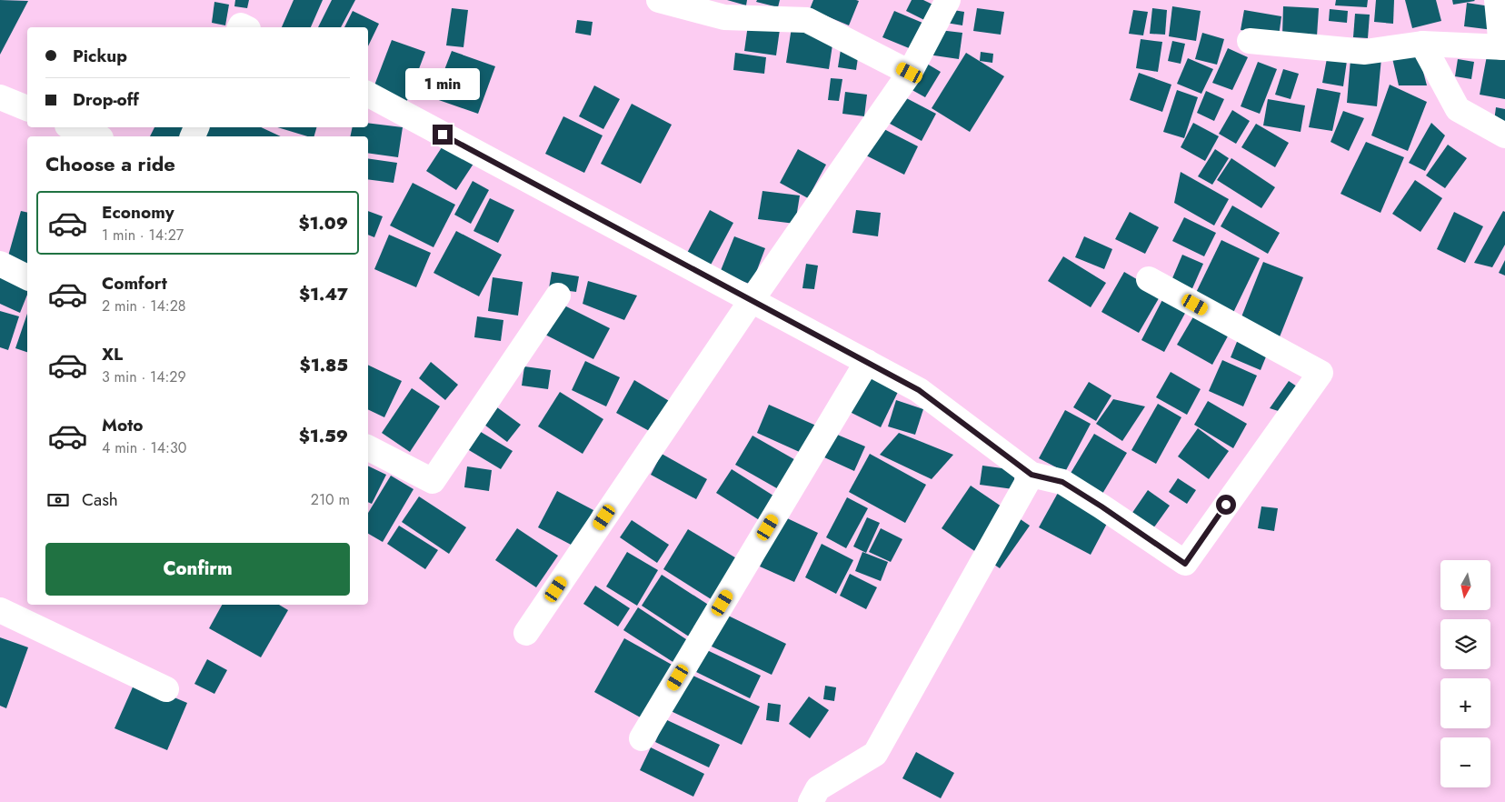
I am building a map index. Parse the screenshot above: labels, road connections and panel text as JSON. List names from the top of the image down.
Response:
{
  "north": "bottom",
  "page": {
    "banner": ["Pickup", "Drop-off"],
    "bubble": "1 min",
    "heading": "Choose a ride",
    "list": [
      {
        "name": "Economy",
        "note": "1 min · 14:27",
        "value": "$1.09"
      },
      {
        "name": "Comfort",
        "note": "2 min · 14:28",
        "value": "$1.47"
      },
      {
        "name": "XL",
        "note": "3 min · 14:29",
        "value": "$1.85"
      },
      {
        "name": "Moto",
        "note": "4 min · 14:30",
        "value": "$1.59"
      }
    ],
    "pay": ["Cash", "210 m"],
    "buttons": "Confirm",
    "map_buttons": ["+", "−"]
  }
}
